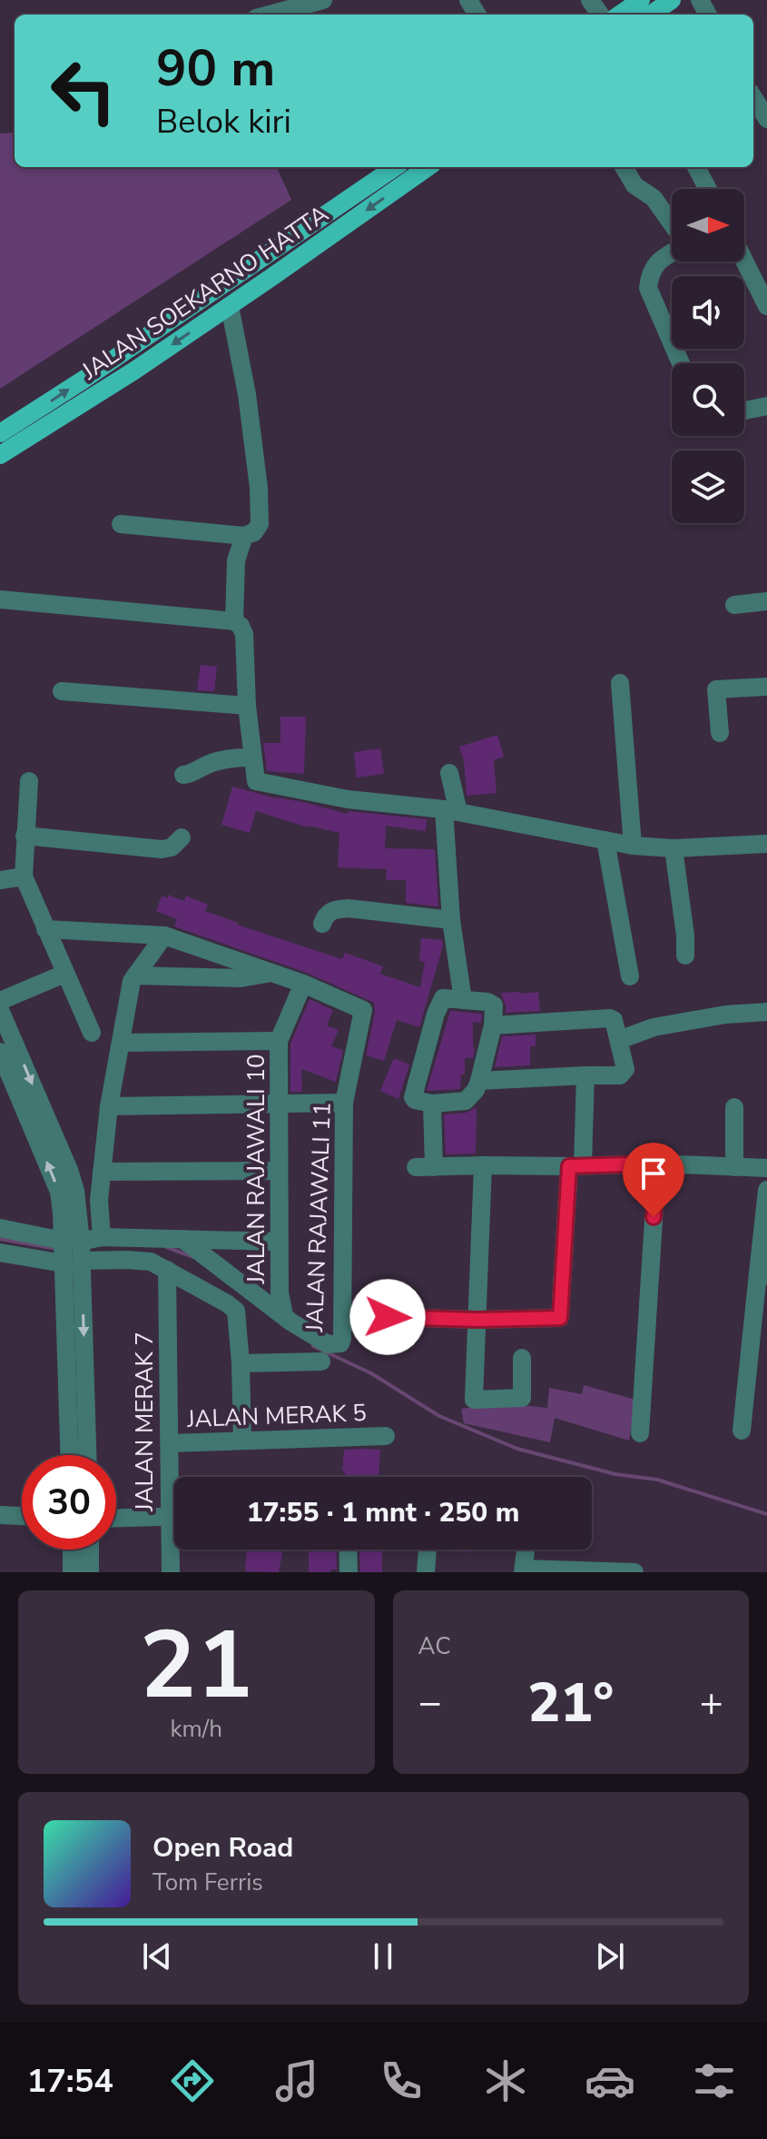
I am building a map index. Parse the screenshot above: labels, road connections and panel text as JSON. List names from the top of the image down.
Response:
{
  "streets": {
    "main road": ["JALAN SOEKARNO HATTA"],
    "street": [
      "JALAN RAJAWALI 10",
      "JALAN RAJAWALI 11",
      "JALAN MERAK 5",
      "JALAN MERAK 7"
    ]
  },
  "crossings": [
    ["JALAN RAJAWALI 10", "JALAN RAJAWALI 11"],
    ["JALAN MERAK 5", "JALAN MERAK 7"]
  ],
  "north": "right",
  "page": {
    "turn": ["90 m", "Belok kiri"],
    "limit": "30",
    "trip": "17:55 · 1 mnt · 250 m",
    "tile": [
      ["21", "km/h"],
      "AC"
    ],
    "heat": ["−", "21°", "+"],
    "song": ["Open Road", "Tom Ferris"],
    "tabs": "17:54"
  }
}
